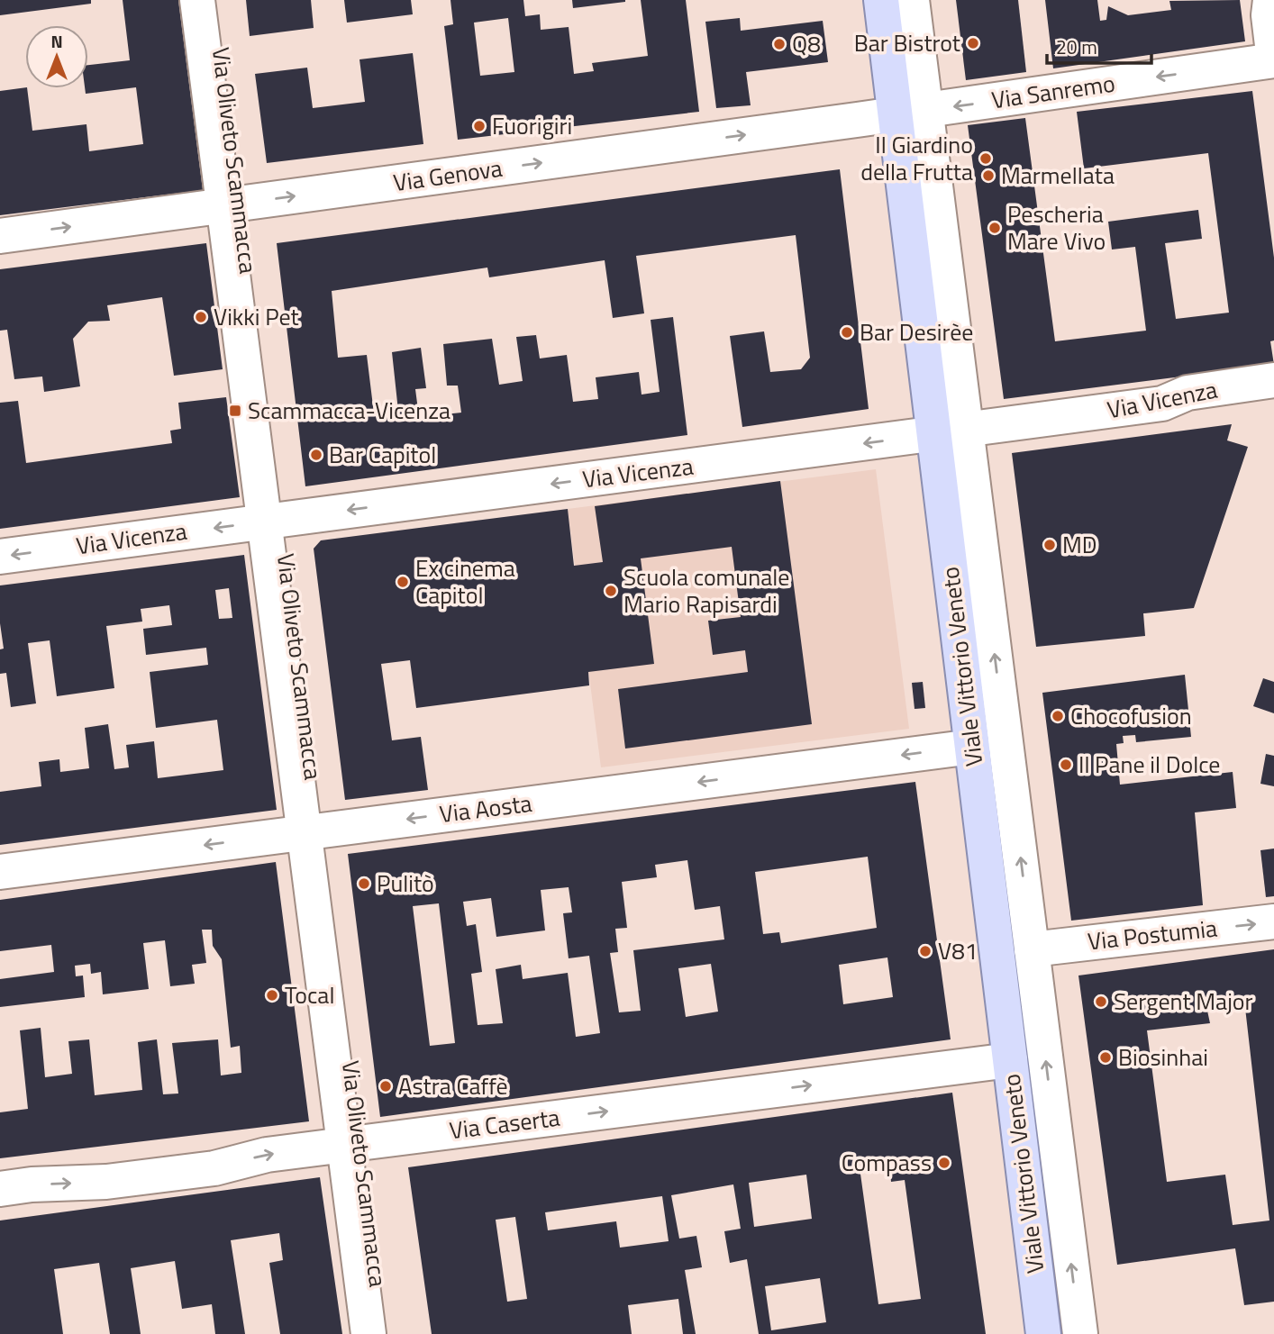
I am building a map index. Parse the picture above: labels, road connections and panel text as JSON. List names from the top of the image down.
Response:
{
  "streets": {
    "main road": ["Viale Vittorio Veneto"],
    "street": [
      "Via Sanremo",
      "Via Oliveto Scammacca",
      "Via Genova",
      "Via Vicenza",
      "Via Aosta",
      "Via Postumia",
      "Via Caserta"
    ]
  },
  "crossings": [
    ["Via Sanremo", "Via Genova"],
    ["Via Sanremo", "Viale Vittorio Veneto"],
    ["Via Oliveto Scammacca", "Via Genova"],
    ["Via Oliveto Scammacca", "Via Vicenza"],
    ["Via Oliveto Scammacca", "Via Aosta"],
    ["Via Oliveto Scammacca", "Via Caserta"],
    ["Via Genova", "Viale Vittorio Veneto"],
    ["Via Vicenza", "Viale Vittorio Veneto"],
    ["Viale Vittorio Veneto", "Via Aosta"],
    ["Viale Vittorio Veneto", "Via Caserta"]
  ],
  "one_way": [
    "Via Sanremo",
    "Via Genova",
    "Via Vicenza",
    "Via Aosta",
    "Via Postumia",
    "Via Caserta"
  ],
  "places": {
    "other": [
      "Bar Bistrot",
      "Q8",
      "Fuorigiri",
      "Il Giardino della Frutta",
      "Marmellata",
      "Pescheria Mare Vivo",
      "Vikki Pet",
      "Bar Desirèe",
      "Bar Capitol",
      "MD",
      "Ex cinema Capitol",
      "Scuola comunale Mario Rapisardi",
      "Chocofusion",
      "Il Pane il Dolce",
      "Pulitò",
      "V81",
      "Tocal",
      "Sergent Major",
      "Biosinhai",
      "Astra Caffè",
      "Compass"
    ],
    "transit": ["Scammacca-Vicenza"]
  },
  "scale_bar": "20 m",
  "north": "top"
}
